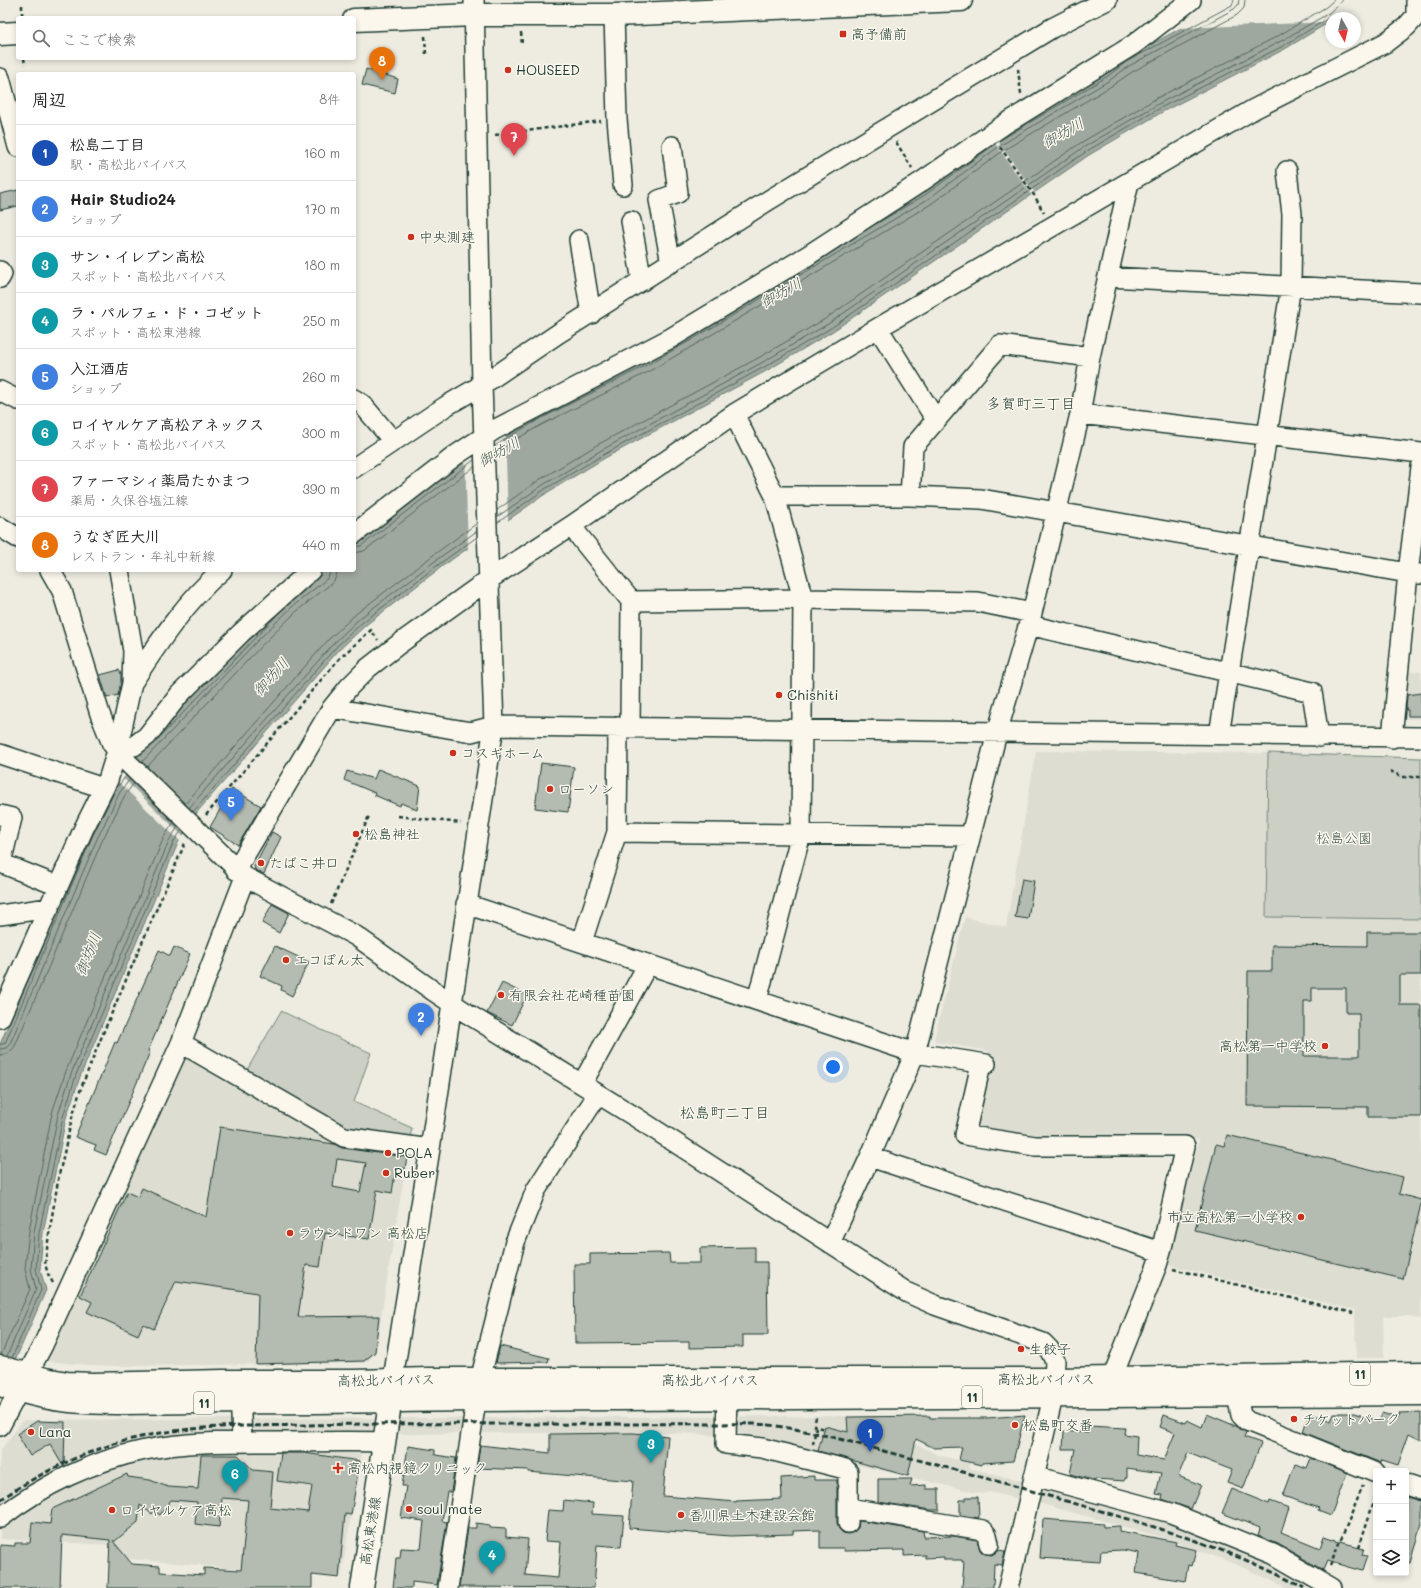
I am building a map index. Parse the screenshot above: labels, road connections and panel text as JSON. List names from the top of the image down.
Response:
{
  "streets": {
    "main road": ["11", "高松北バイパス", "高松東港線"]
  },
  "crossings": [
    ["高松北バイパス", "高松東港線"]
  ],
  "districts": ["多賀町三丁目", "松島町二丁目"],
  "water": ["御坊川"],
  "parks": ["松島公園"],
  "places": {
    "transit": ["高予備前"],
    "other": [
      "HOUSEED",
      "中央測建",
      "Chishiti",
      "コスギホーム",
      "ローソン",
      "松島神社",
      "たばこ井口",
      "エコぽん太",
      "有限会社花崎種苗園",
      "高松第一中学校",
      "POLA",
      "Ruber",
      "市立高松第一小学校",
      "ラウンドワン 高松店",
      "生餃子",
      "チケットパーク",
      "松島町交番",
      "Lana",
      "soul mate",
      "ロイヤルケア高松",
      "香川県土木建設会館"
    ],
    "health": ["高松内視鏡クリニック"]
  },
  "north": "bottom",
  "page": {
    "search": "ここで検索",
    "pins": [
      "8",
      "7",
      "5",
      "2",
      "1",
      "3",
      "6",
      "4"
    ],
    "heading": ["周辺", "8件"],
    "list": [
      {
        "mark": "1",
        "name": "松島二丁目",
        "note": "駅 · 高松北バイパス",
        "value": "160 m"
      },
      {
        "mark": "2",
        "name": "Hair Studio24",
        "note": "ショップ",
        "value": "170 m"
      },
      {
        "mark": "3",
        "name": "サン・イレブン高松",
        "note": "スポット · 高松北バイパス",
        "value": "180 m"
      },
      {
        "mark": "4",
        "name": "ラ・パルフェ・ド・コゼット",
        "note": "スポット · 高松東港線",
        "value": "250 m"
      },
      {
        "mark": "5",
        "name": "入江酒店",
        "note": "ショップ",
        "value": "260 m"
      },
      {
        "mark": "6",
        "name": "ロイヤルケア高松アネックス",
        "note": "スポット · 高松北バイパス",
        "value": "300 m"
      },
      {
        "mark": "7",
        "name": "ファーマシィ薬局たかまつ",
        "note": "薬局 · 久保谷塩江線",
        "value": "390 m"
      },
      {
        "mark": "8",
        "name": "うなぎ匠大川",
        "note": "レストラン · 牟礼中新線",
        "value": "440 m"
      }
    ],
    "map_buttons": ["+", "−"]
  }
}
